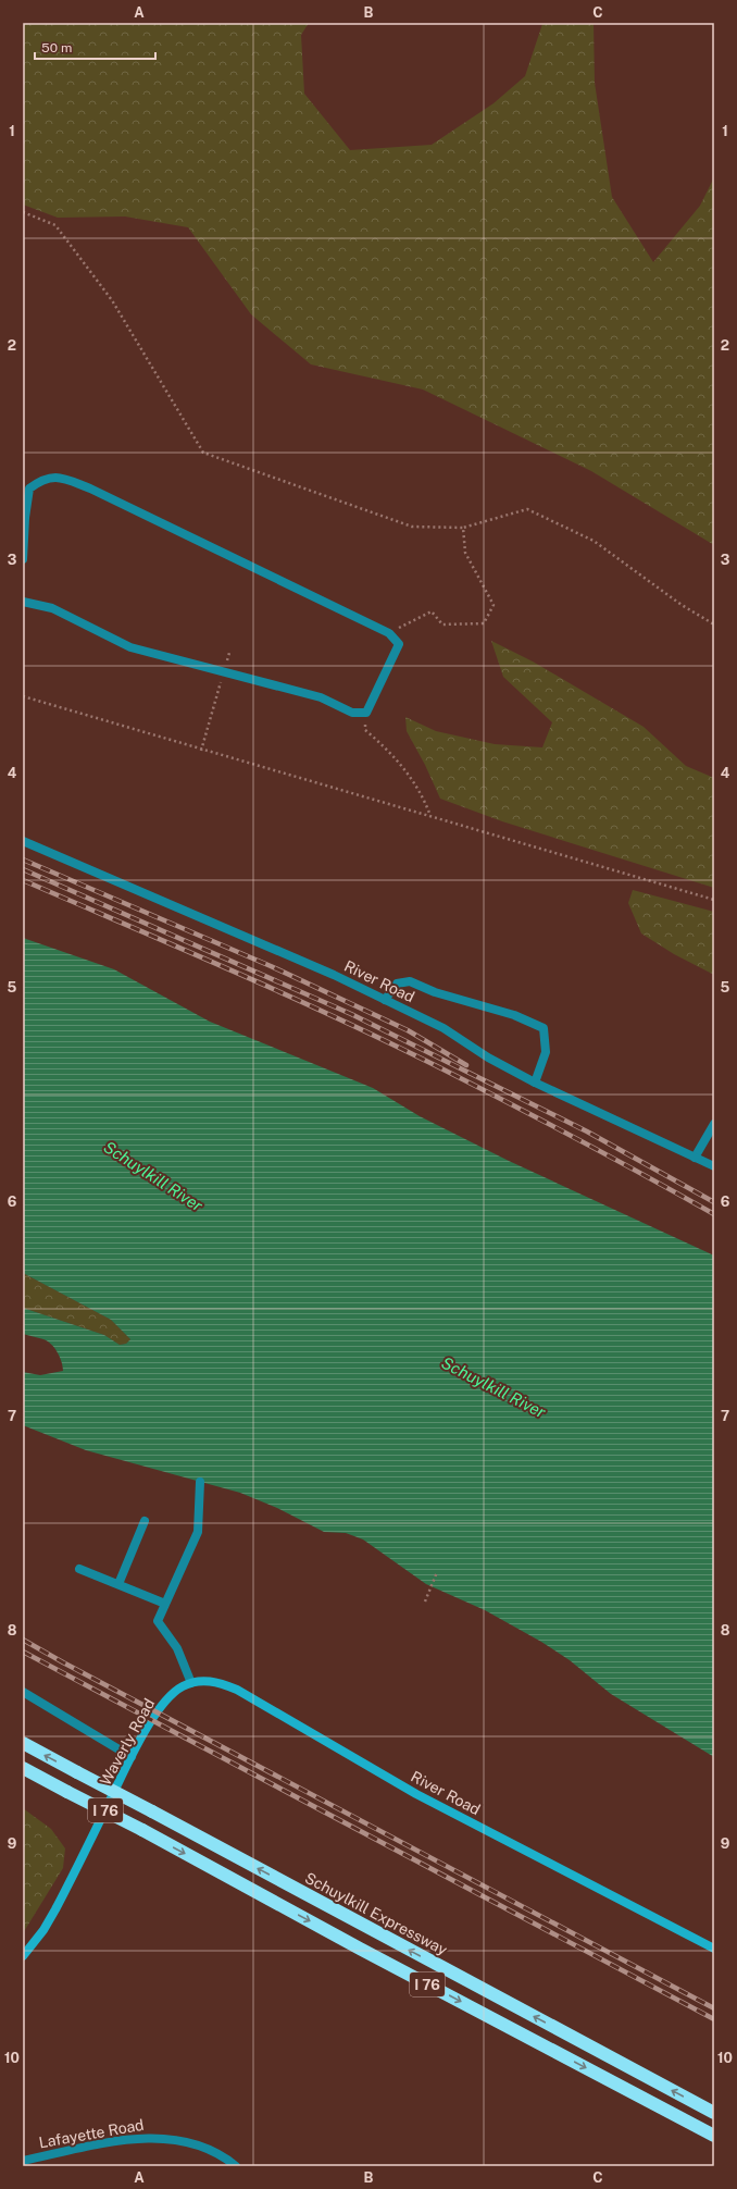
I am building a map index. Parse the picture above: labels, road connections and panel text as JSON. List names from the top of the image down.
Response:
{
  "streets": {
    "highway": ["I 76", "Schuylkill Expressway"],
    "street": ["River Road", "Waverly Road", "Lafayette Road"]
  },
  "crossings": [
    ["River Road", "Waverly Road"]
  ],
  "water": ["Schuylkill River"],
  "scale_bar": "50 m",
  "grid": {
    "columns": ["A", "B", "C"],
    "rows": [
      "1",
      "2",
      "3",
      "4",
      "5",
      "6",
      "7",
      "8",
      "9",
      "10"
    ]
  }
}
